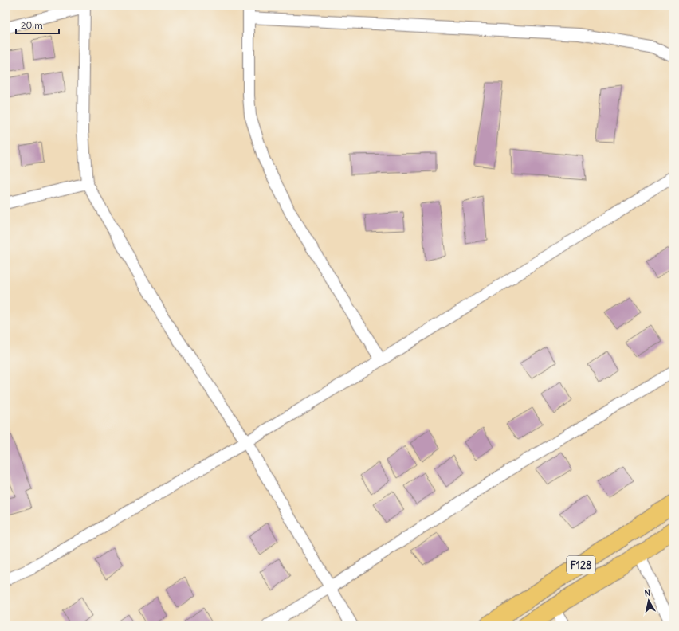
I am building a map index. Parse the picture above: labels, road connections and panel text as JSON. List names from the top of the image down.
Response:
{
  "streets": {
    "main road": ["F128"]
  },
  "scale_bar": "20 m",
  "north": "top"
}
